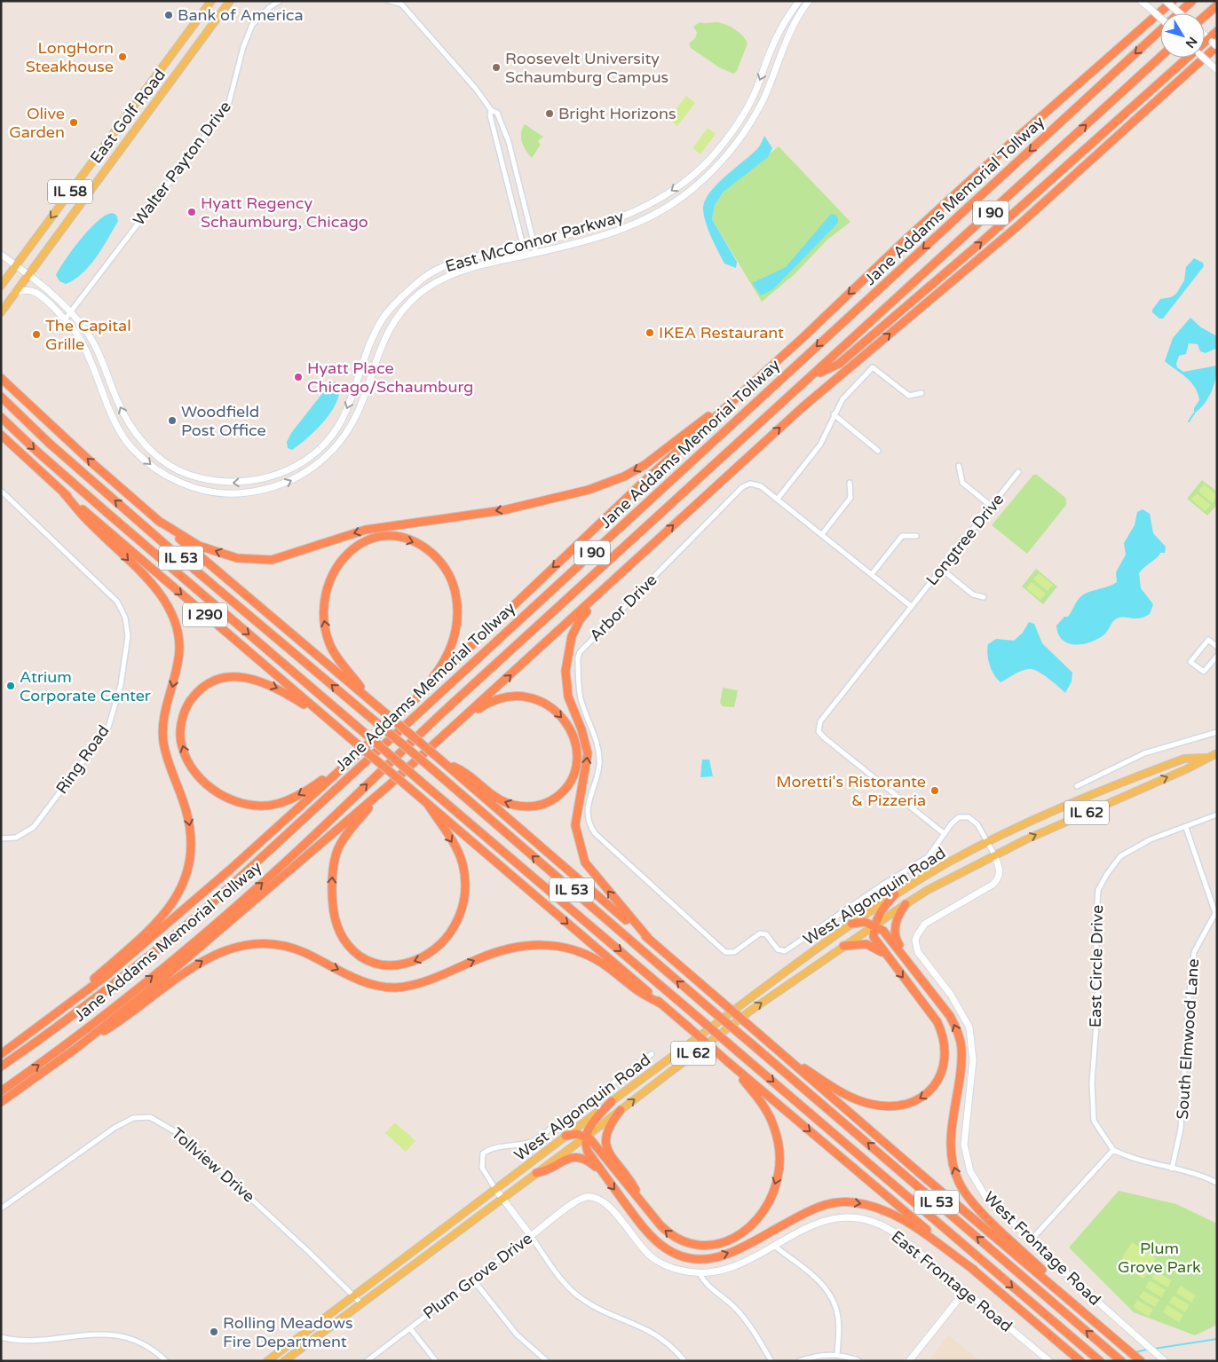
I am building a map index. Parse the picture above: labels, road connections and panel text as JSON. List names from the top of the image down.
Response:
{
  "streets": {
    "highway": [
      "Jane Addams Memorial Tollway",
      "I 90",
      "IL 53",
      "I 290"
    ],
    "main road": [
      "East Golf Road",
      "IL 58",
      "IL 62",
      "West Algonquin Road"
    ],
    "street": [
      "Walter Payton Drive",
      "East McConnor Parkway",
      "Longtree Drive",
      "Arbor Drive",
      "Ring Road",
      "East Circle Drive",
      "South Elmwood Lane",
      "Tollview Drive",
      "West Frontage Road",
      "Plum Grove Drive",
      "East Frontage Road"
    ]
  },
  "crossings": [
    ["East Golf Road", "East McConnor Parkway"],
    ["Walter Payton Drive", "East McConnor Parkway"],
    ["Longtree Drive", "Arbor Drive"],
    ["IL 53", "I 290"],
    ["Arbor Drive", "IL 62"],
    ["Arbor Drive", "West Algonquin Road"],
    ["Arbor Drive", "West Frontage Road"],
    ["IL 62", "West Algonquin Road"],
    ["IL 62", "West Frontage Road"],
    ["West Algonquin Road", "Tollview Drive"],
    ["West Algonquin Road", "West Frontage Road"],
    ["Plum Grove Drive", "East Frontage Road"]
  ],
  "parks": ["Plum Grove Park"],
  "places": [
    "Bank of America",
    "LongHorn Steakhouse",
    "Roosevelt University Schaumburg Campus",
    "Bright Horizons",
    "Olive Garden",
    "Hyatt Regency Schaumburg, Chicago",
    "IKEA Restaurant",
    "The Capital Grille",
    "Hyatt Place Chicago/Schaumburg",
    "Woodfield Post Office",
    "Atrium Corporate Center",
    "Moretti's Ristorante & Pizzeria",
    "Rolling Meadows Fire Department"
  ],
  "north": "bottom right"
}
